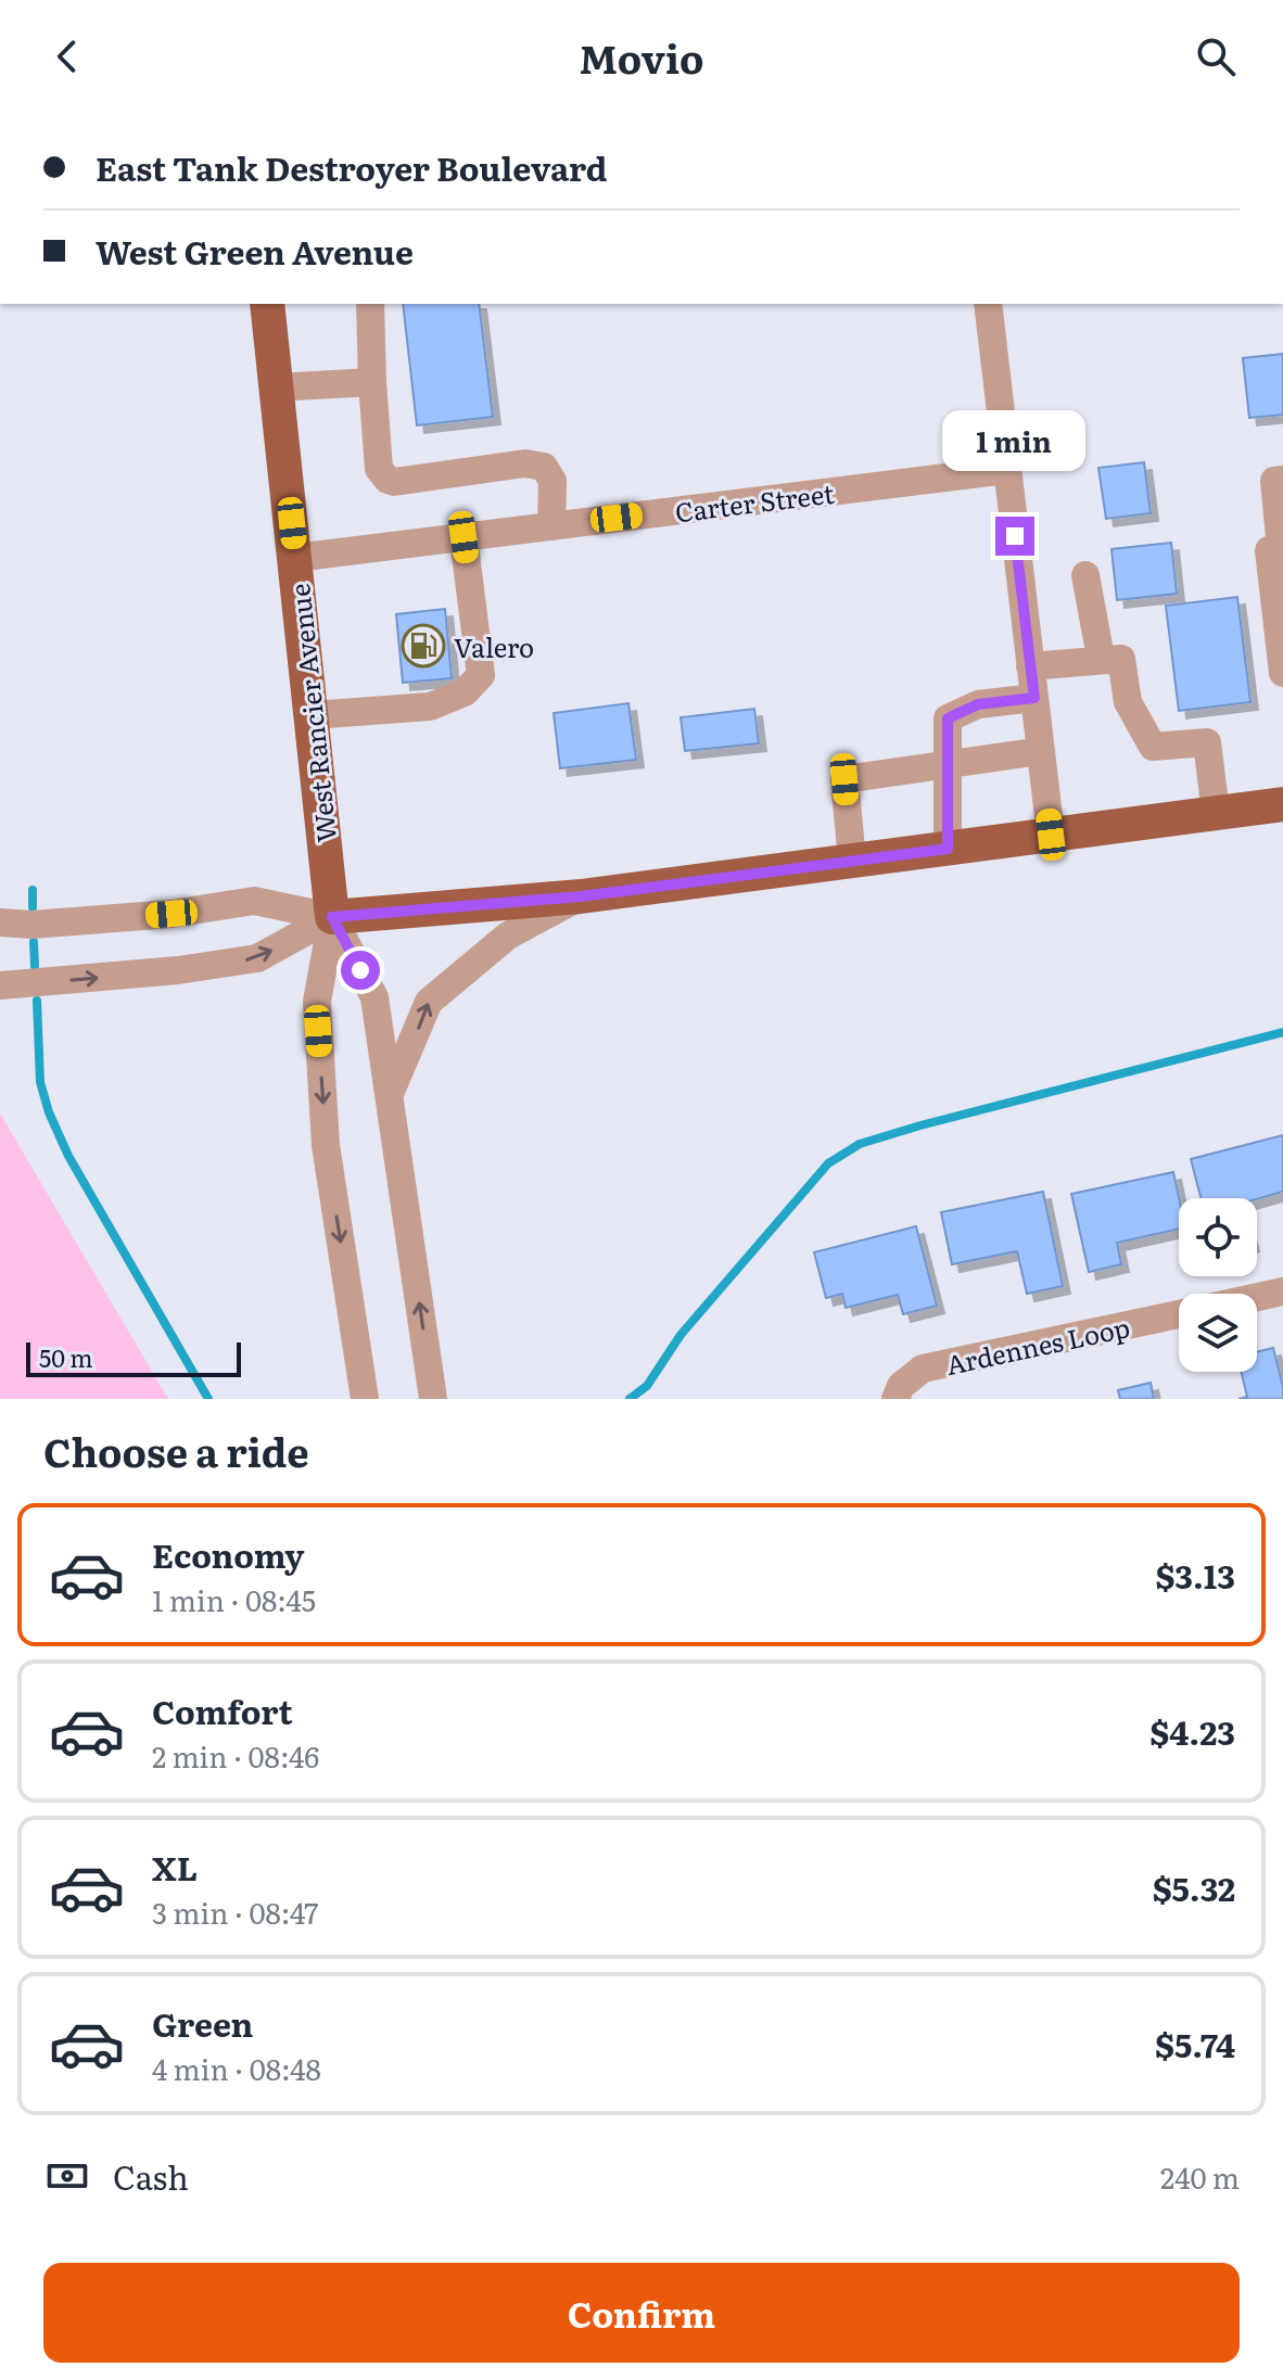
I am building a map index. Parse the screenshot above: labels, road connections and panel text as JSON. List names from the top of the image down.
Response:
{
  "streets": {
    "main road": ["West Rancier Avenue"],
    "street": ["Carter Street", "Ardennes Loop"]
  },
  "crossings": [
    ["Carter Street", "West Rancier Avenue"]
  ],
  "places": {
    "fuel station": ["Valero"]
  },
  "scale_bar": "50 m",
  "page": {
    "header": "Movio",
    "banner": ["East Tank Destroyer Boulevard", "West Green Avenue"],
    "bubble": "1 min",
    "scale": "50 m",
    "heading": "Choose a ride",
    "list": [
      {
        "name": "Economy",
        "note": "1 min · 08:45",
        "value": "$3.13"
      },
      {
        "name": "Comfort",
        "note": "2 min · 08:46",
        "value": "$4.23"
      },
      {
        "name": "XL",
        "note": "3 min · 08:47",
        "value": "$5.32"
      },
      {
        "name": "Green",
        "note": "4 min · 08:48",
        "value": "$5.74"
      }
    ],
    "pay": ["Cash", "240 m"],
    "buttons": "Confirm"
  }
}
